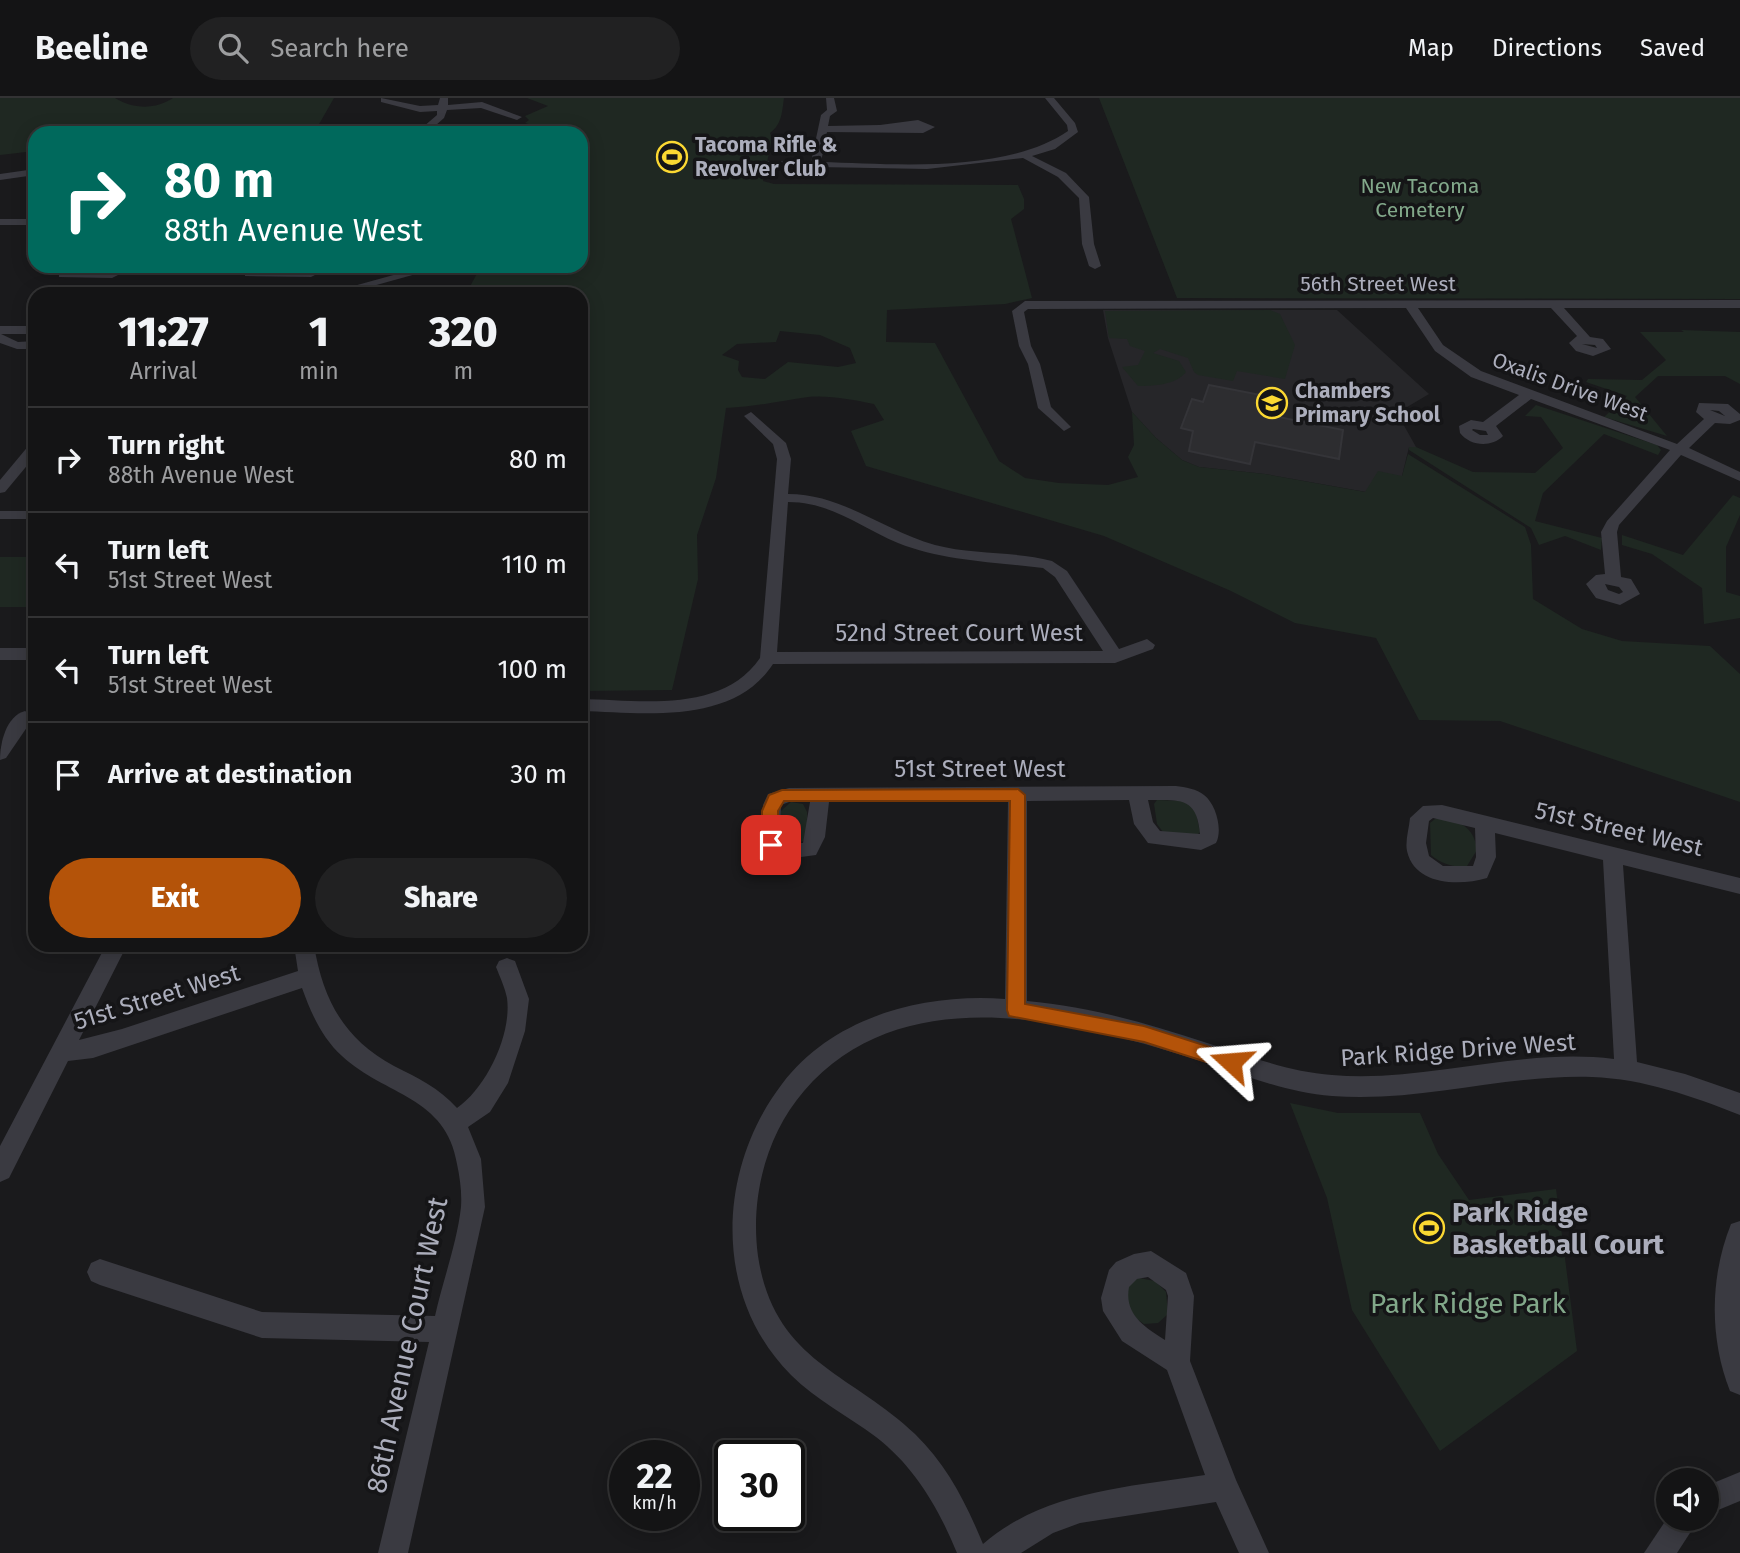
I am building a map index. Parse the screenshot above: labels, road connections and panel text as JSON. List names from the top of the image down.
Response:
{
  "streets": {
    "street": [
      "56th Street West",
      "Oxalis Drive West",
      "52nd Street Court West",
      "51st Street West",
      "Park Ridge Drive West",
      "86th Avenue Court West"
    ]
  },
  "crossings": [
    ["56th Street West", "Oxalis Drive West"]
  ],
  "parks": ["New Tacoma Cemetery", "Park Ridge Park"],
  "places": {
    "sports": ["Tacoma Rifle & Revolver Club", "Park Ridge Basketball Court"],
    "school or university": ["Chambers Primary School"]
  },
  "page": {
    "header": "Beeline",
    "search": "Search here",
    "nav": ["Map", "Directions", "Saved"],
    "turn": ["80 m", "88th Avenue West"],
    "eta": [
      "11:27",
      "Arrival",
      "1",
      "min",
      "320",
      "m"
    ],
    "list": [
      {
        "name": "Turn right",
        "note": "88th Avenue West",
        "value": "80 m"
      },
      {
        "name": "Turn left",
        "note": "51st Street West",
        "value": "110 m"
      },
      {
        "name": "Turn left",
        "note": "51st Street West",
        "value": "100 m"
      },
      {
        "name": "Arrive at destination",
        "value": "30 m"
      }
    ],
    "buttons": ["Exit", "Share"],
    "speed": "22 km/h",
    "limit": "30"
  }
}
